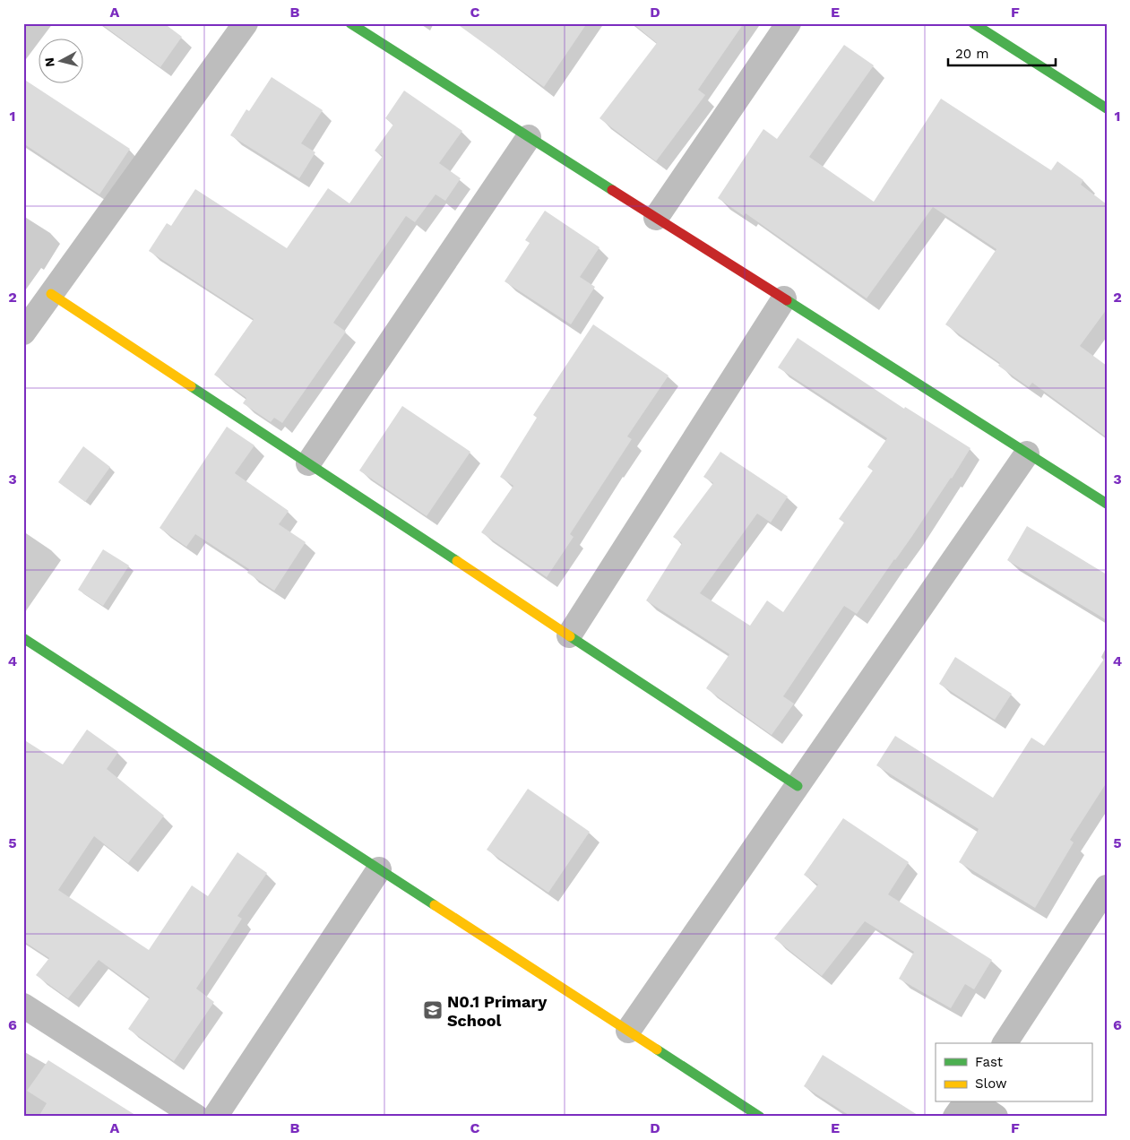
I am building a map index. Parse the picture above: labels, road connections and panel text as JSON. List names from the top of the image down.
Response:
{
  "places": {
    "school or university": ["N0.1 Primary School"]
  },
  "legend": ["Fast", "Slow"],
  "scale_bar": "20 m",
  "north": "left",
  "grid": {
    "columns": [
      "A",
      "B",
      "C",
      "D",
      "E",
      "F"
    ],
    "rows": [
      "1",
      "2",
      "3",
      "4",
      "5",
      "6"
    ]
  }
}
